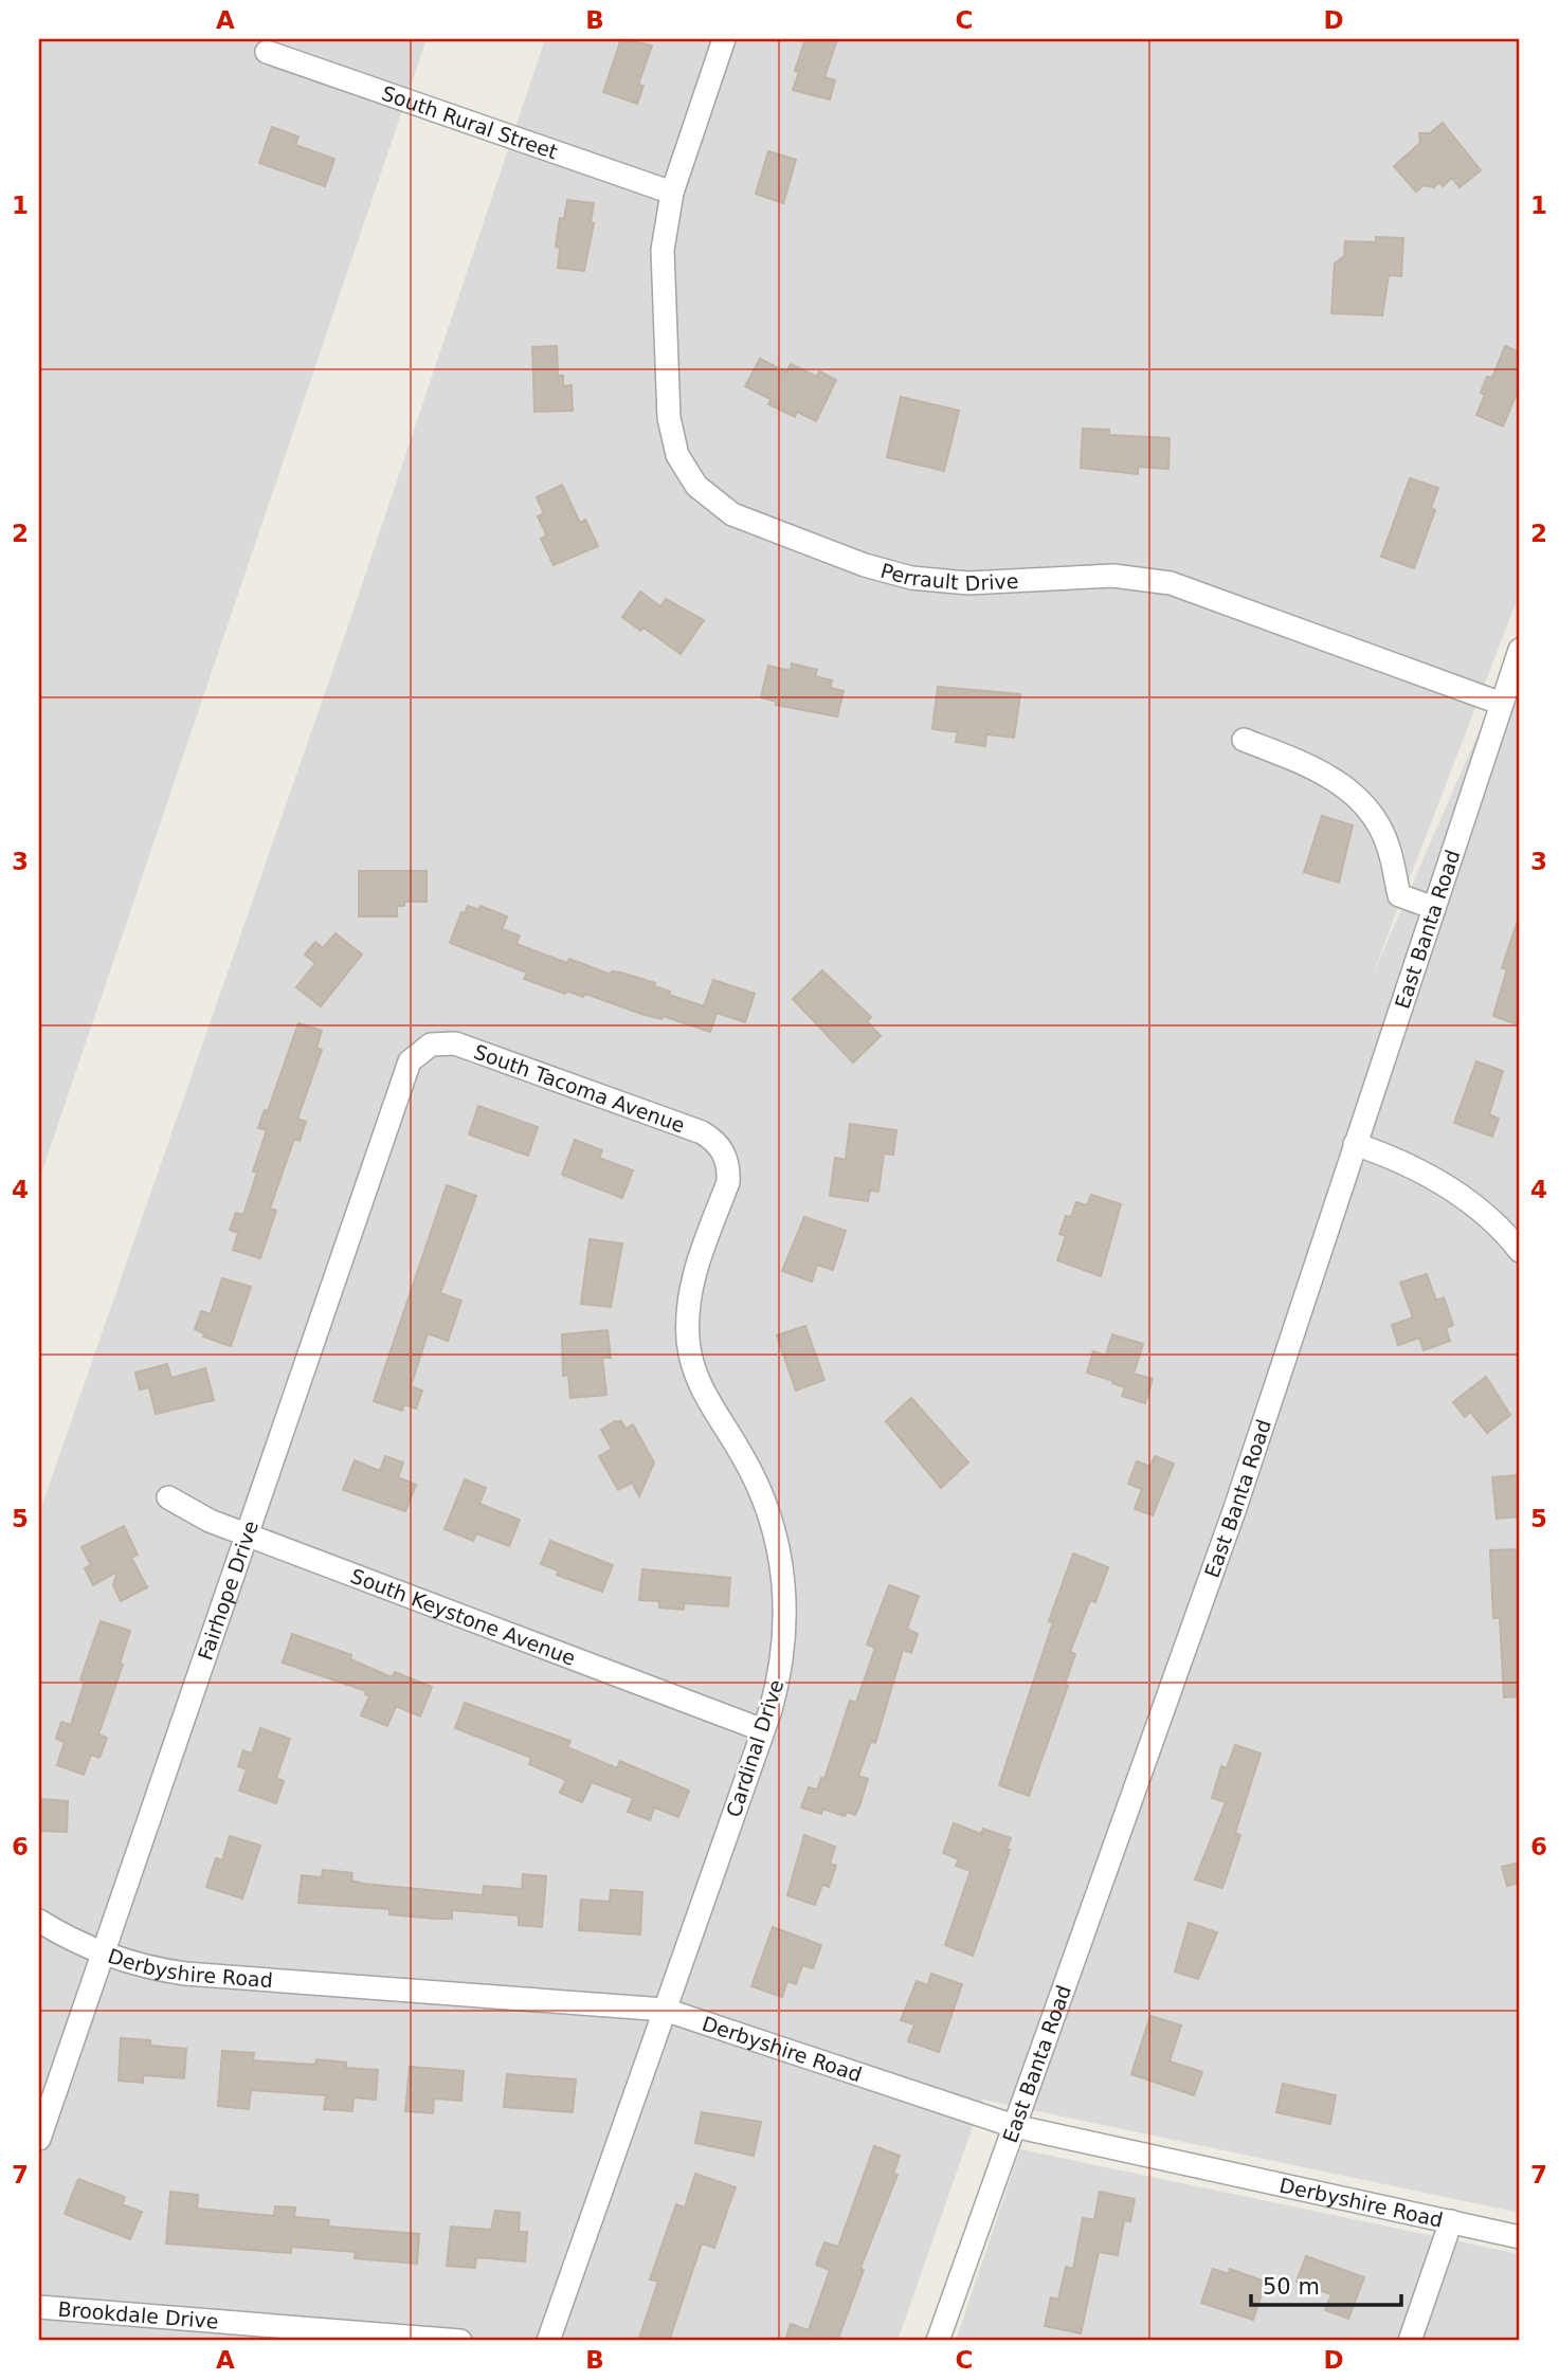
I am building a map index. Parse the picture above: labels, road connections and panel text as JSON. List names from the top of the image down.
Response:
{
  "streets": {
    "street": [
      "South Rural Street",
      "Perrault Drive",
      "East Banta Road",
      "South Tacoma Avenue",
      "Fairhope Drive",
      "South Keystone Avenue",
      "Cardinal Drive",
      "Derbyshire Road",
      "Brookdale Drive"
    ]
  },
  "crossings": [
    ["South Rural Street", "Perrault Drive"],
    ["Perrault Drive", "East Banta Road"],
    ["East Banta Road", "Derbyshire Road"],
    ["South Tacoma Avenue", "Fairhope Drive"],
    ["South Tacoma Avenue", "Cardinal Drive"],
    ["Fairhope Drive", "South Keystone Avenue"],
    ["Fairhope Drive", "Derbyshire Road"],
    ["South Keystone Avenue", "Cardinal Drive"],
    ["Cardinal Drive", "Derbyshire Road"]
  ],
  "scale_bar": "50 m",
  "grid": {
    "columns": [
      "A",
      "B",
      "C",
      "D"
    ],
    "rows": [
      "1",
      "2",
      "3",
      "4",
      "5",
      "6",
      "7"
    ]
  }
}
